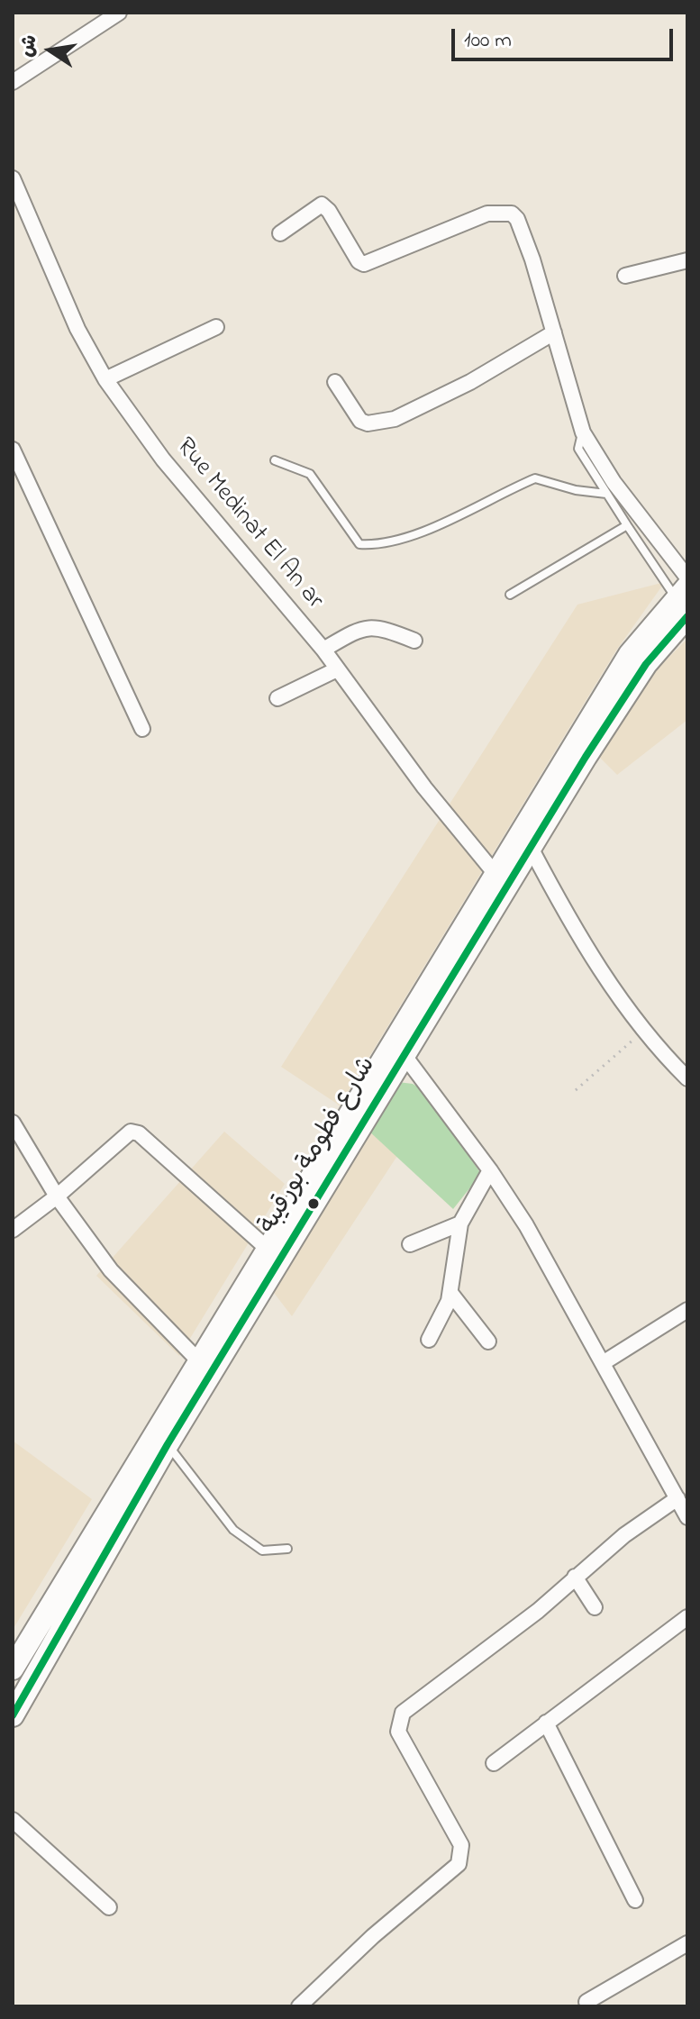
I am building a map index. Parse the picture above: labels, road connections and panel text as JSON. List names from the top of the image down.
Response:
{
  "streets": {
    "main road": ["شارع فطومة بورقيبة"],
    "street": ["Rue Medinat El An ar"]
  },
  "crossings": [
    ["Rue Medinat El An ar", "شارع فطومة بورقيبة"]
  ],
  "scale_bar": "100 m",
  "north": "left"
}
